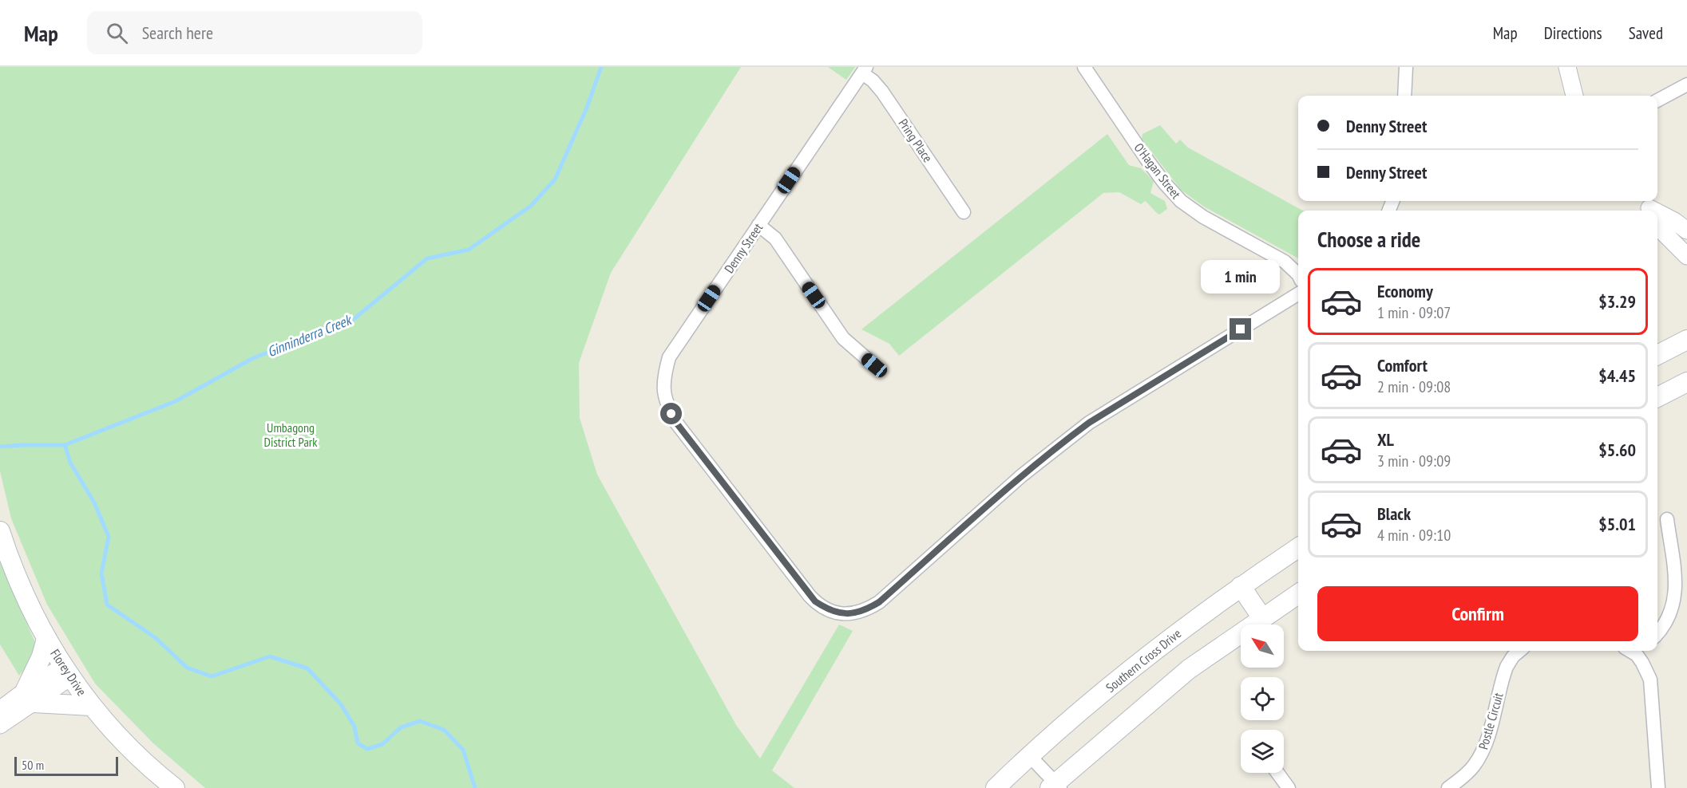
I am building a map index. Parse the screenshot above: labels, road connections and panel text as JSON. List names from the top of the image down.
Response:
{
  "streets": {
    "main road": ["Southern Cross Drive", "Florey Drive"],
    "street": [
      "Pring Place",
      "O'Hagan Street",
      "Denny Street",
      "Postle Circuit"
    ]
  },
  "crossings": [
    ["Pring Place", "Denny Street"]
  ],
  "water": ["Ginninderra Creek"],
  "parks": ["Umbagong District Park"],
  "scale_bar": "50 m",
  "north": "top left",
  "page": {
    "header": "Map",
    "search": "Search here",
    "nav": ["Map", "Directions", "Saved"],
    "banner": ["Denny Street", "Denny Street"],
    "heading": "Choose a ride",
    "bubble": "1 min",
    "list": [
      {
        "name": "Economy",
        "note": "1 min · 09:07",
        "value": "$3.29"
      },
      {
        "name": "Comfort",
        "note": "2 min · 09:08",
        "value": "$4.45"
      },
      {
        "name": "XL",
        "note": "3 min · 09:09",
        "value": "$5.60"
      },
      {
        "name": "Black",
        "note": "4 min · 09:10",
        "value": "$5.01"
      }
    ],
    "buttons": "Confirm",
    "scale": "50 m"
  }
}
